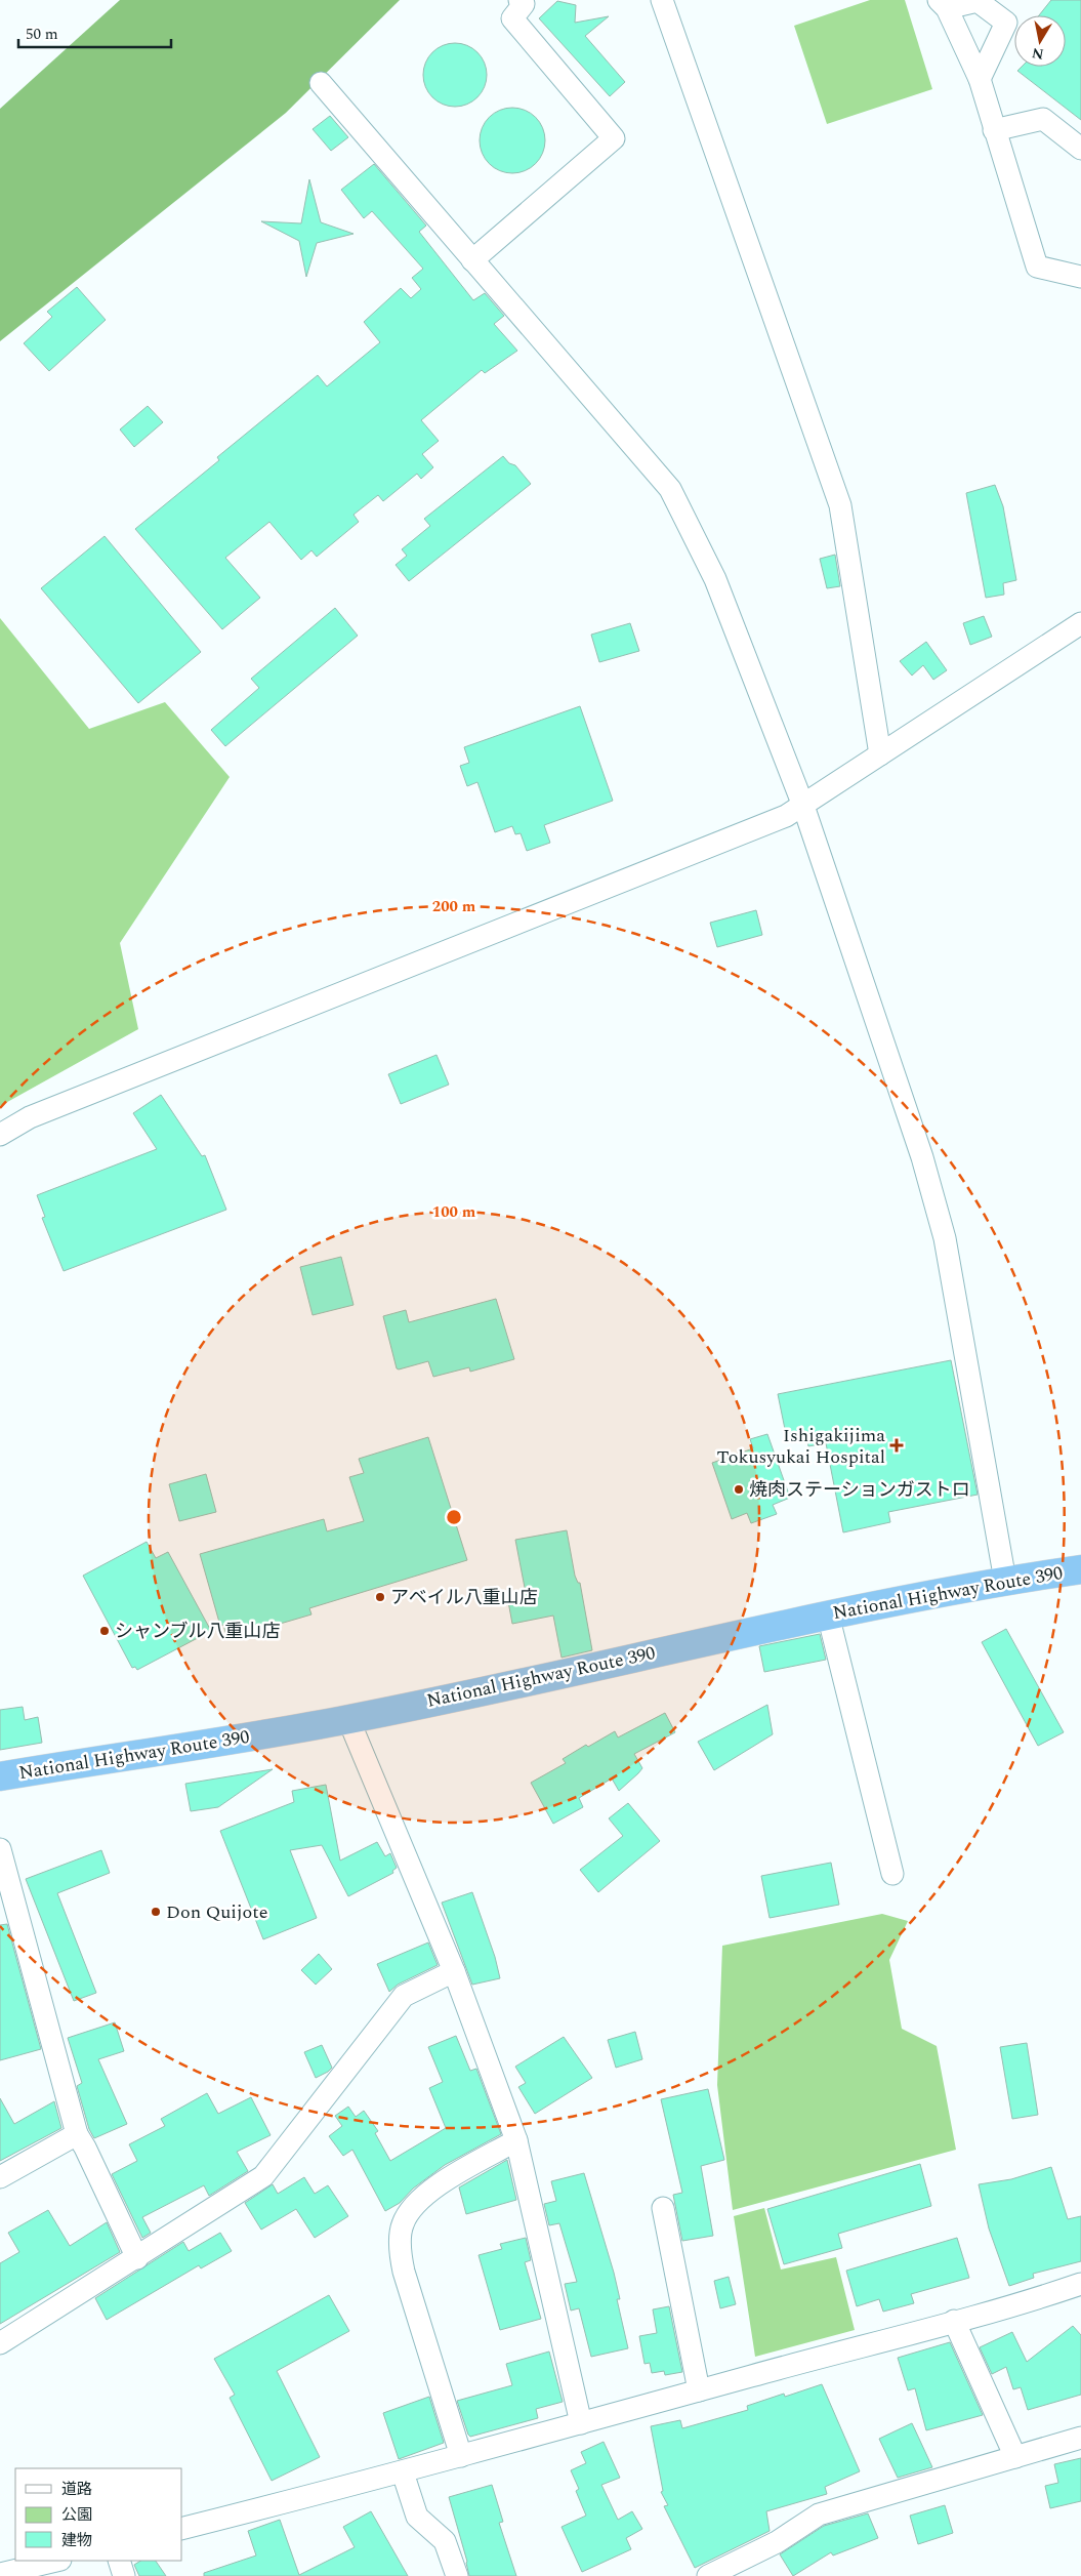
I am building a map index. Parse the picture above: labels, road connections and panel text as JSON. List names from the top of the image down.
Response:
{
  "streets": {
    "highway": ["National Highway Route 390"]
  },
  "places": {
    "health": ["Ishigakijima Tokusyukai Hospital"],
    "other": [
      "焼肉ステーションガストロ",
      "アベイル八重山店",
      "シャンブル八重山店",
      "Don Quijote"
    ]
  },
  "legend": ["道路", "公園", "建物"],
  "scale_bar": "50 m",
  "north": "bottom",
  "rings": ["200 m", "100 m"]
}
